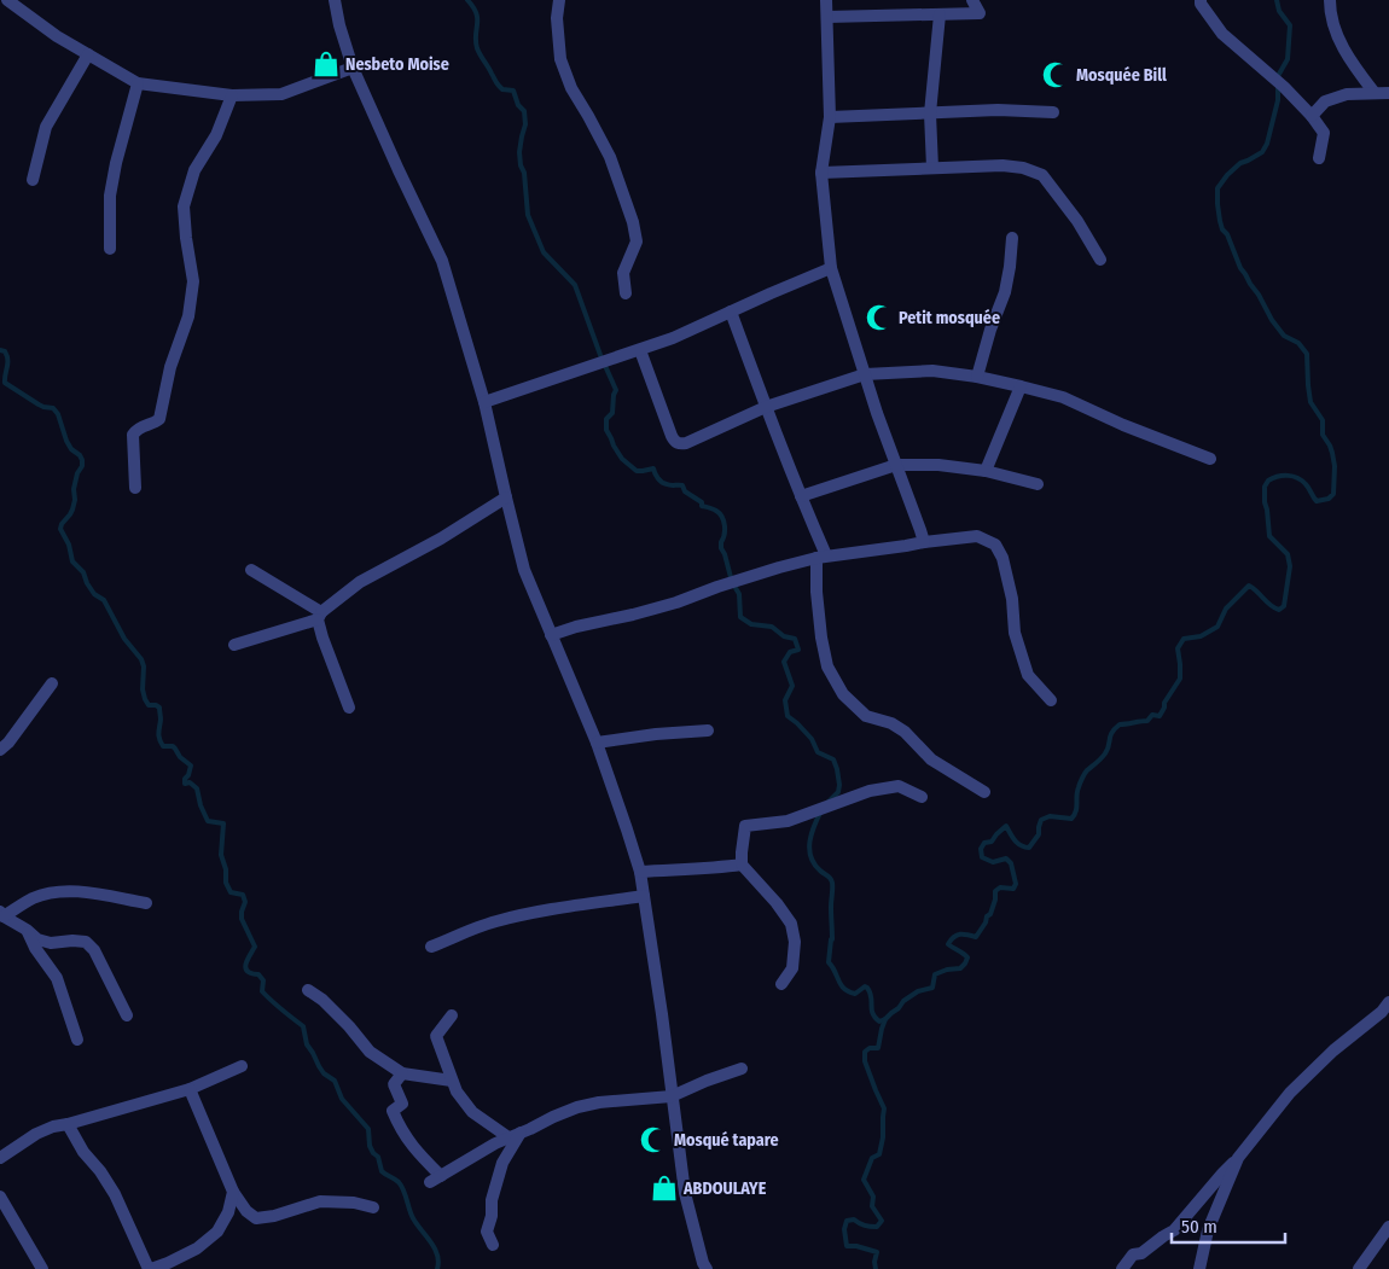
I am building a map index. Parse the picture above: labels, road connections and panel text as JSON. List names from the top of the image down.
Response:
{
  "places": {
    "shop": ["Nesbeto Moise", "ABDOULAYE"],
    "mosque": ["Mosquée Bill", "Petit mosquée", "Mosqué tapare"]
  },
  "scale_bar": "50 m"
}
